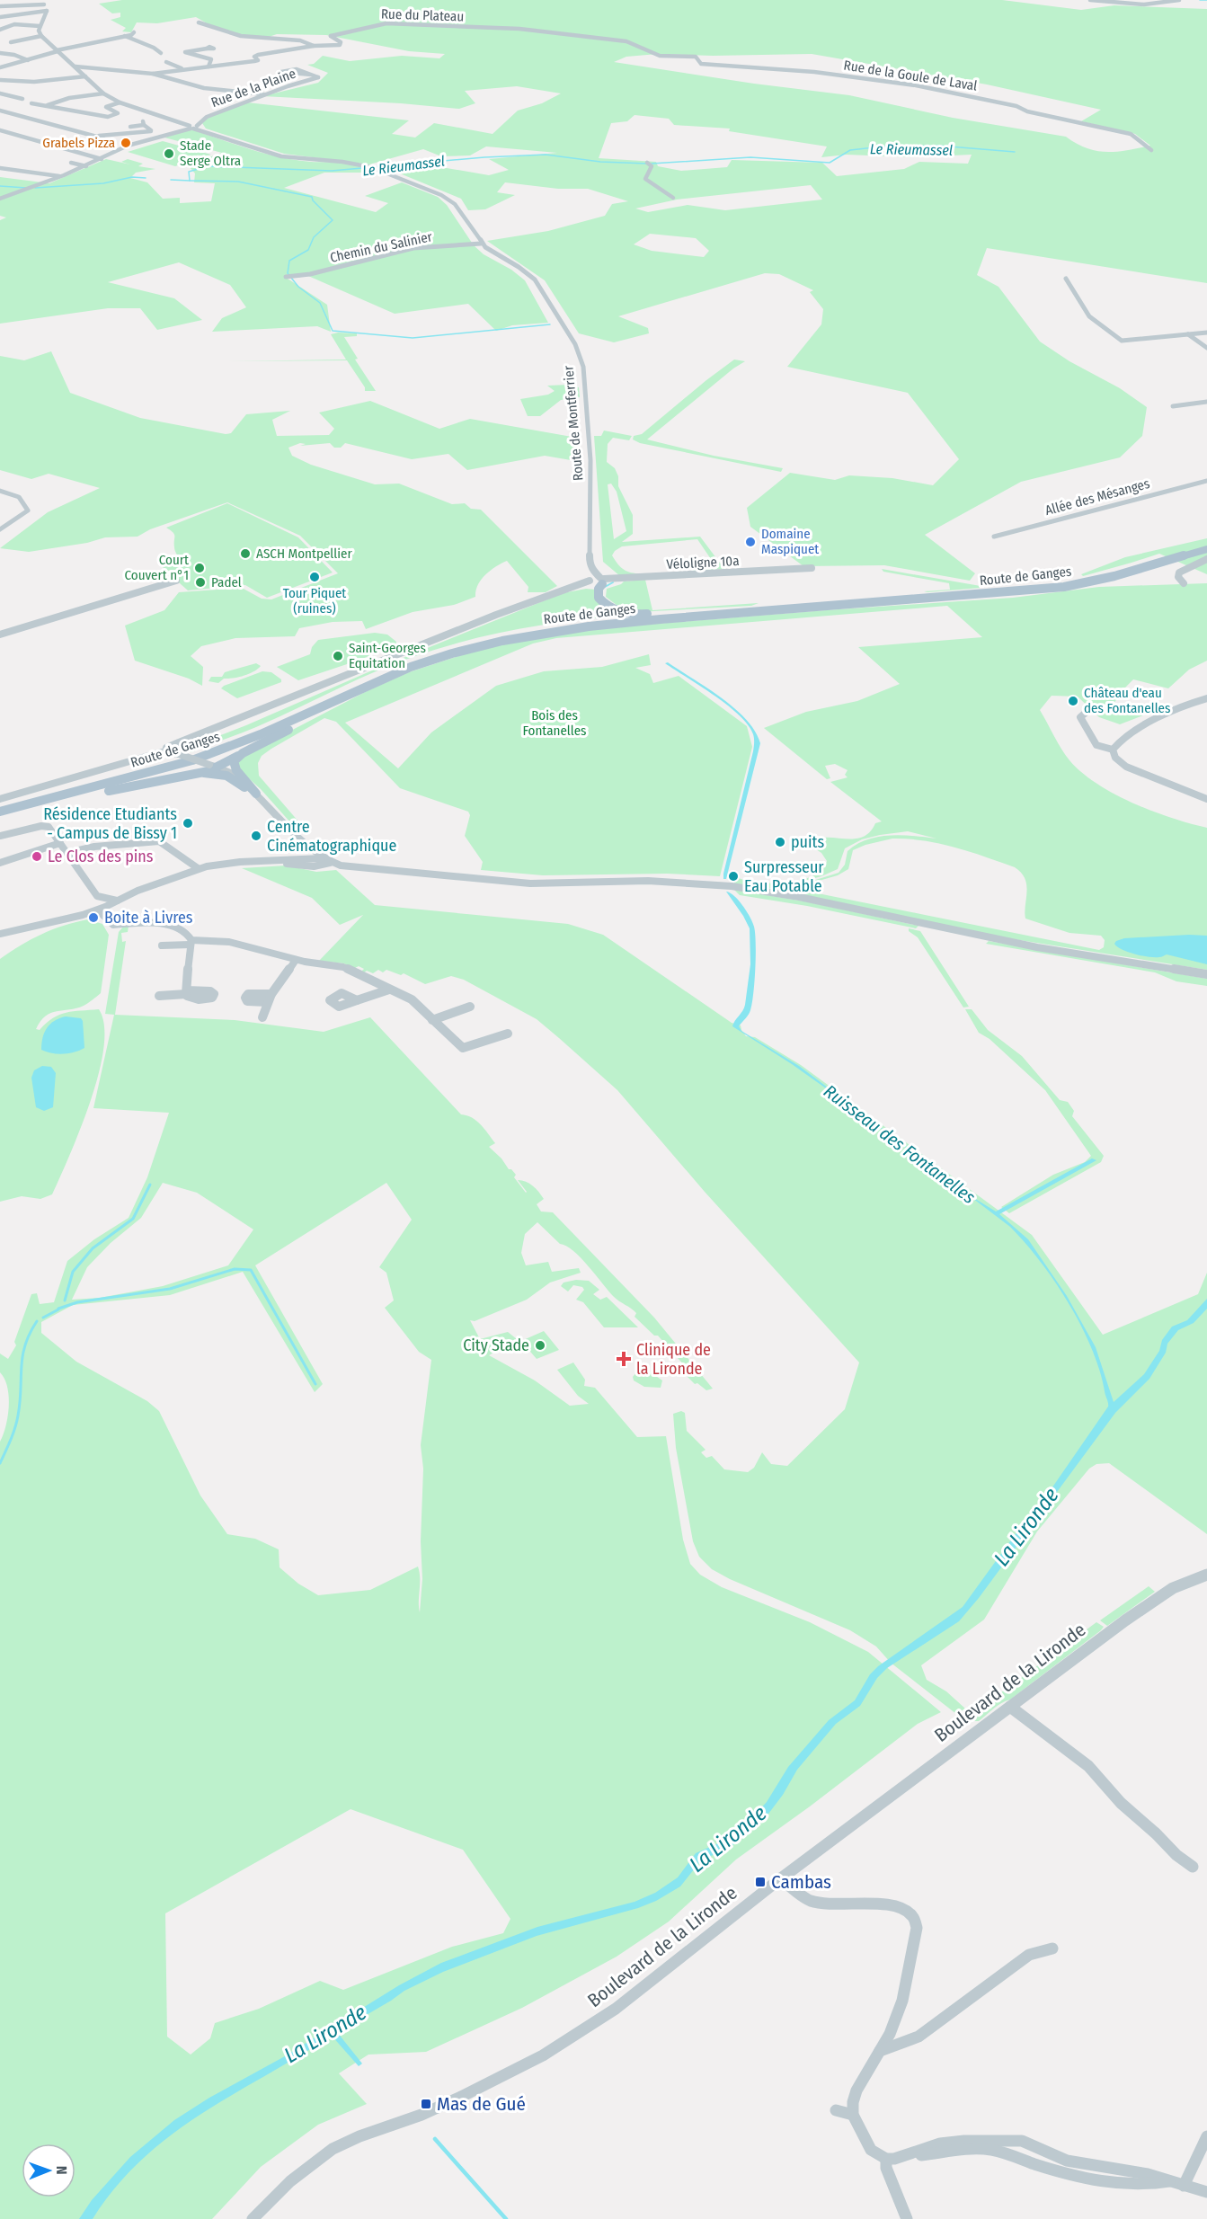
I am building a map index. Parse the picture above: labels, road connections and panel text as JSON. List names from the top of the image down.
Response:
{
  "streets": {
    "main road": ["Route de Ganges"],
    "street": [
      "Rue du Plateau",
      "Rue de la Goule de Laval",
      "Rue de la Plaine",
      "Chemin du Salinier",
      "Route de Montferrier",
      "Allée des Mésanges",
      "Véloligne 10a",
      "Boulevard de la Lironde"
    ]
  },
  "crossings": [
    ["Rue du Plateau", "Rue de la Goule de Laval"],
    ["Rue de la Plaine", "Route de Montferrier"],
    ["Chemin du Salinier", "Route de Montferrier"],
    ["Route de Montferrier", "Véloligne 10a"]
  ],
  "water": ["Le Rieumassel", "Ruisseau des Fontanelles", "La Lironde"],
  "parks": ["Bois des Fontanelles"],
  "places": {
    "other": [
      "Grabels Pizza",
      "Stade Serge Oltra",
      "Domaine Maspiquet",
      "ASCH Montpellier",
      "Court Couvert n°1",
      "Tour Piquet (ruines)",
      "Padel",
      "Saint-Georges Equitation",
      "Château d'eau des Fontanelles",
      "Résidence Etudiants - Campus de Bissy 1",
      "Centre Cinématographique",
      "puits",
      "Le Clos des pins",
      "Surpresseur Eau Potable",
      "Boite à Livres",
      "City Stade"
    ],
    "health": ["Clinique de la Lironde"],
    "transit": ["Cambas", "Mas de Gué"]
  },
  "north": "right"
}
